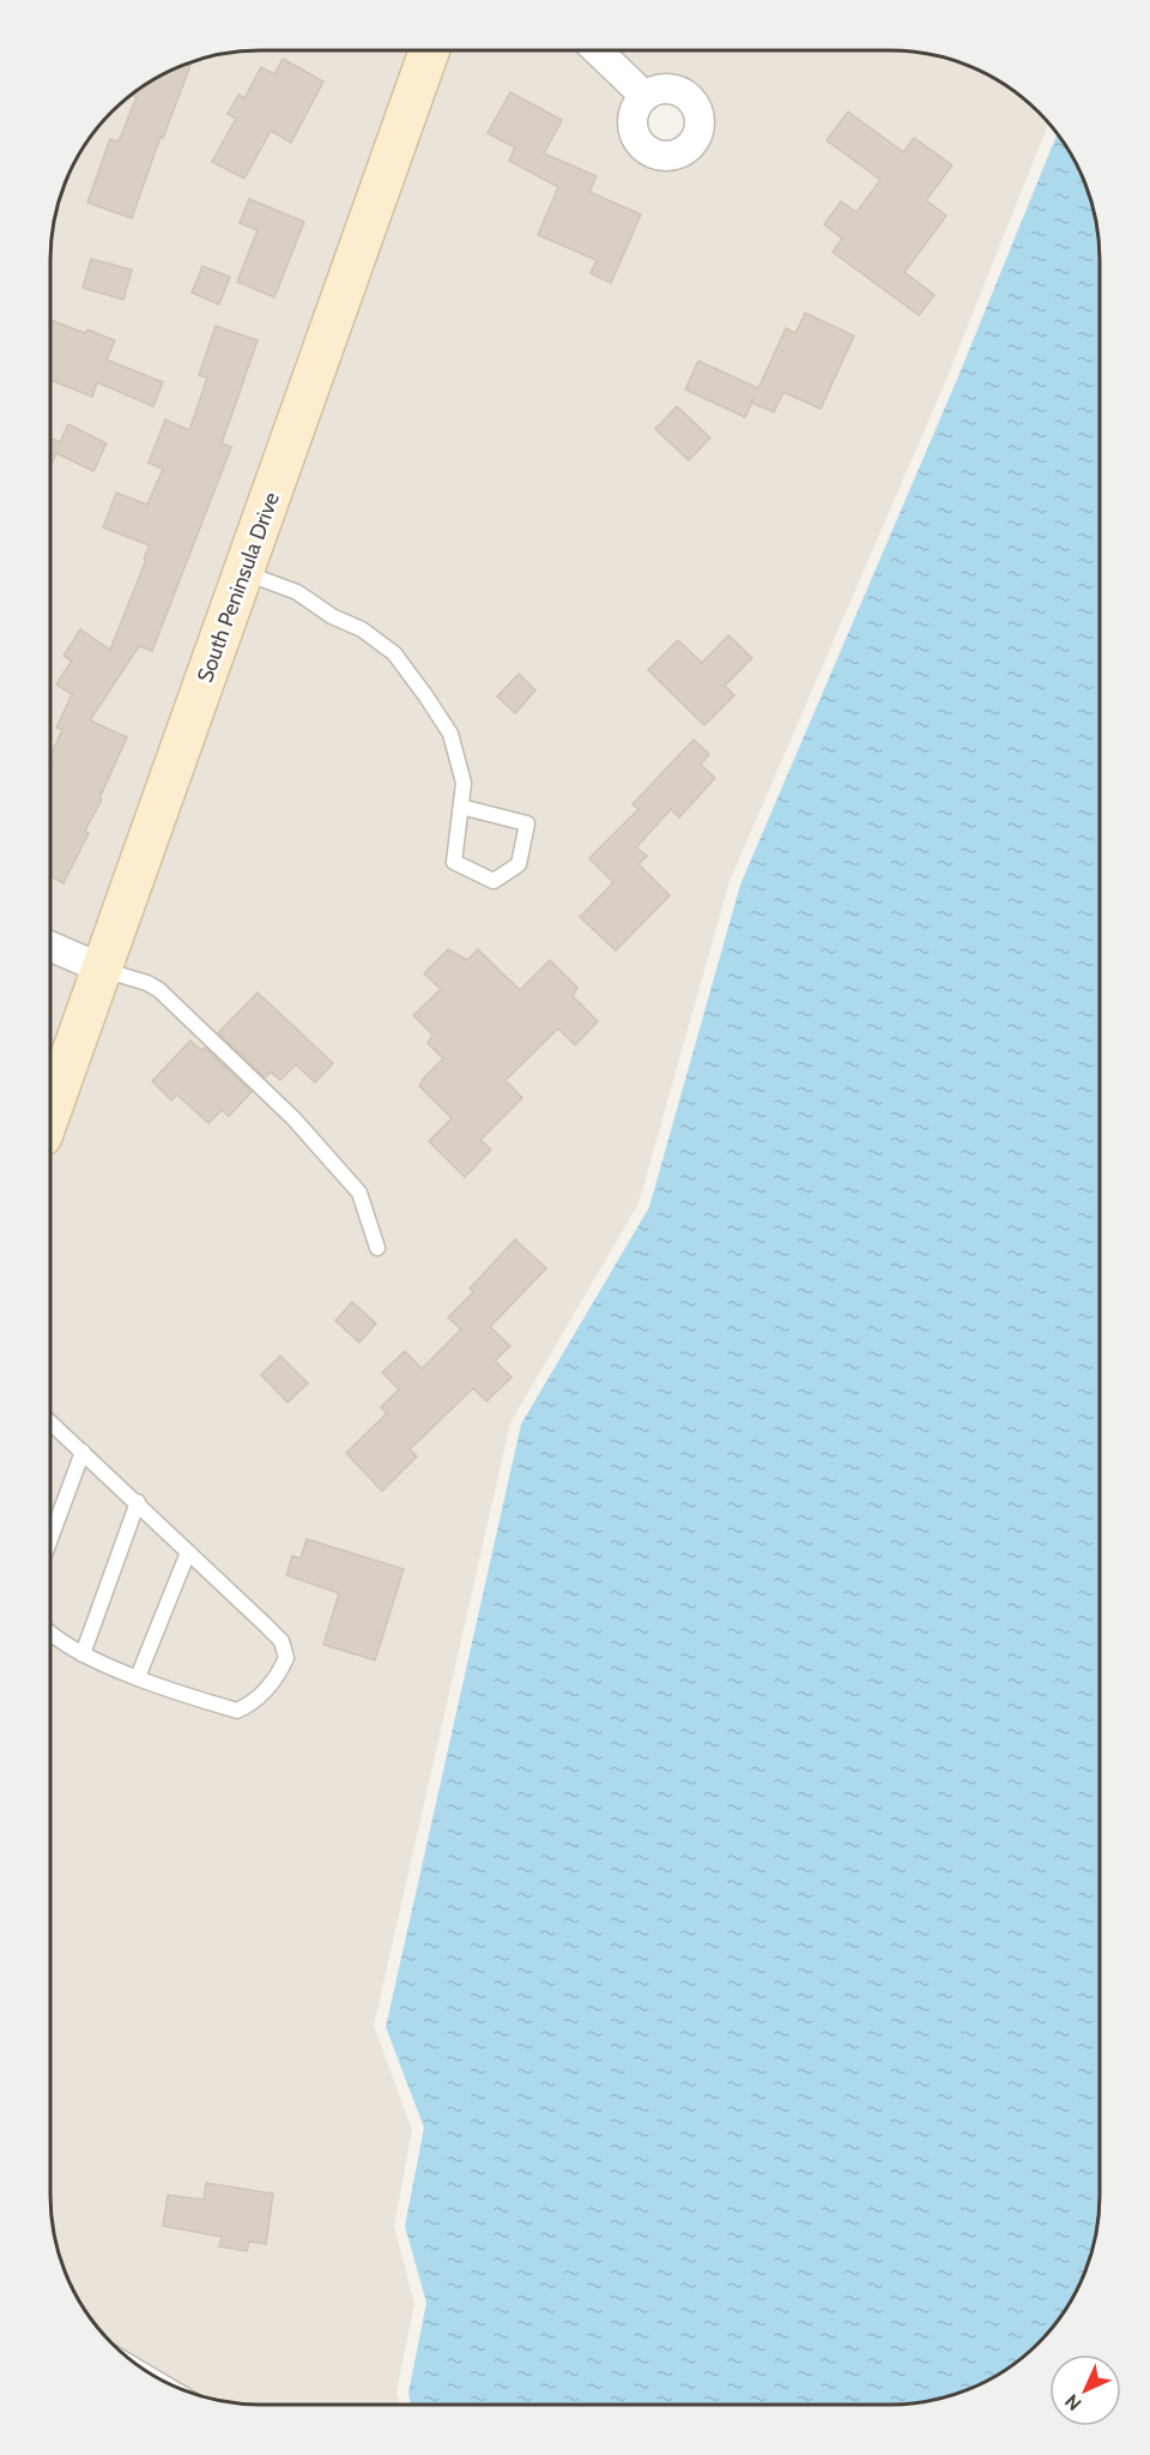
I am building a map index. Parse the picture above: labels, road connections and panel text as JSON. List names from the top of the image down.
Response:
{
  "streets": {
    "main road": ["South Peninsula Drive"]
  },
  "north": "bottom left"
}
